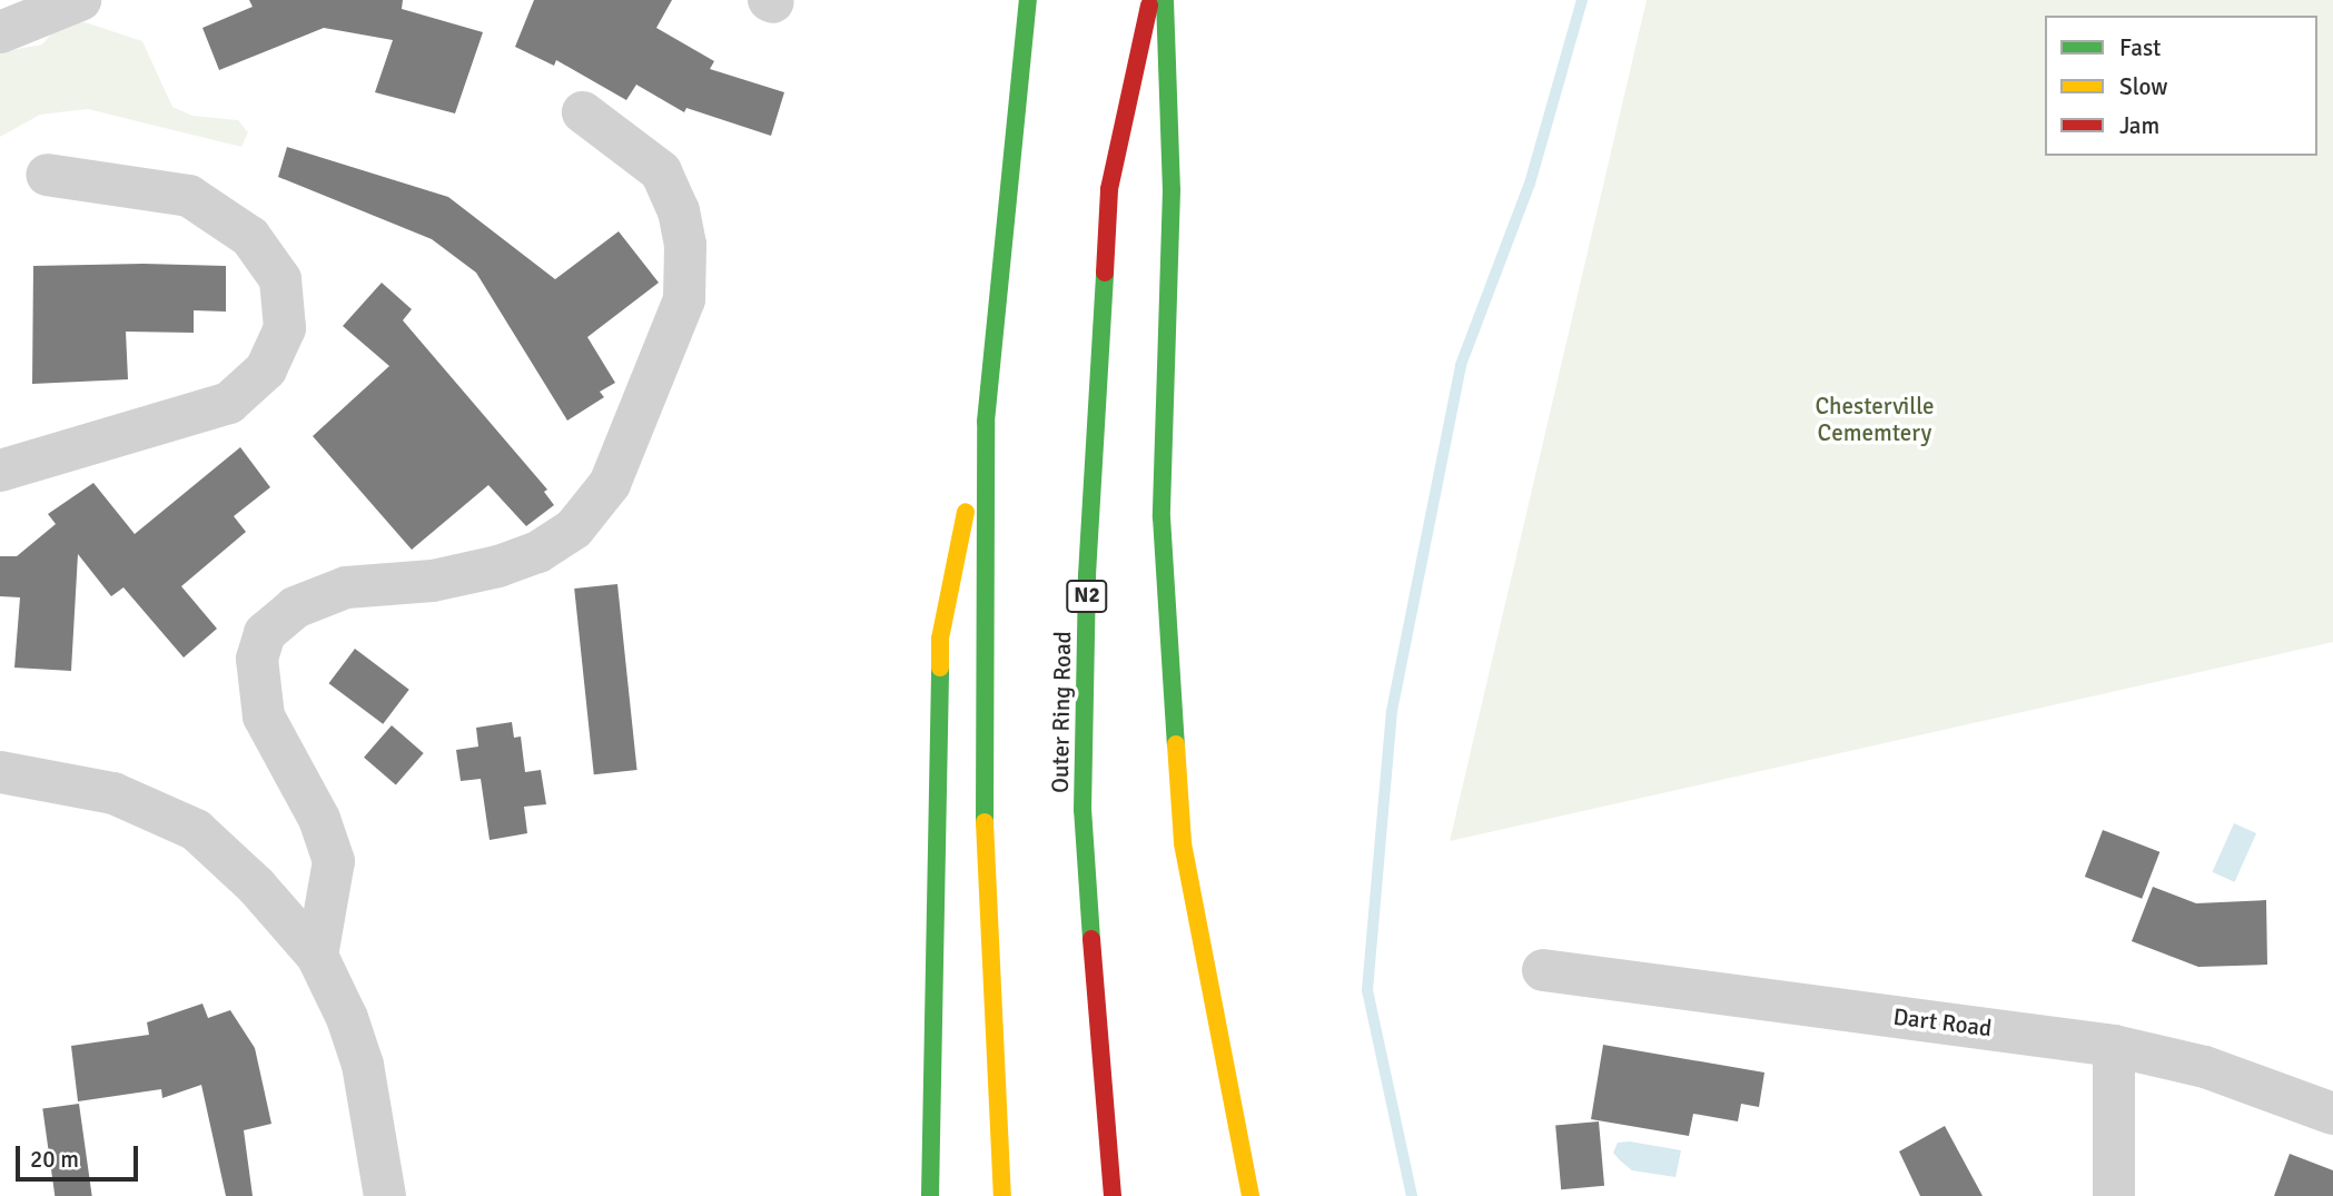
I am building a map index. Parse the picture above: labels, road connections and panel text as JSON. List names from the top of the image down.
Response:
{
  "streets": {
    "highway": ["N2", "Outer Ring Road"],
    "street": ["Dart Road"]
  },
  "parks": ["Chesterville Cememtery"],
  "legend": ["Fast", "Slow", "Jam"],
  "scale_bar": "20 m"
}
